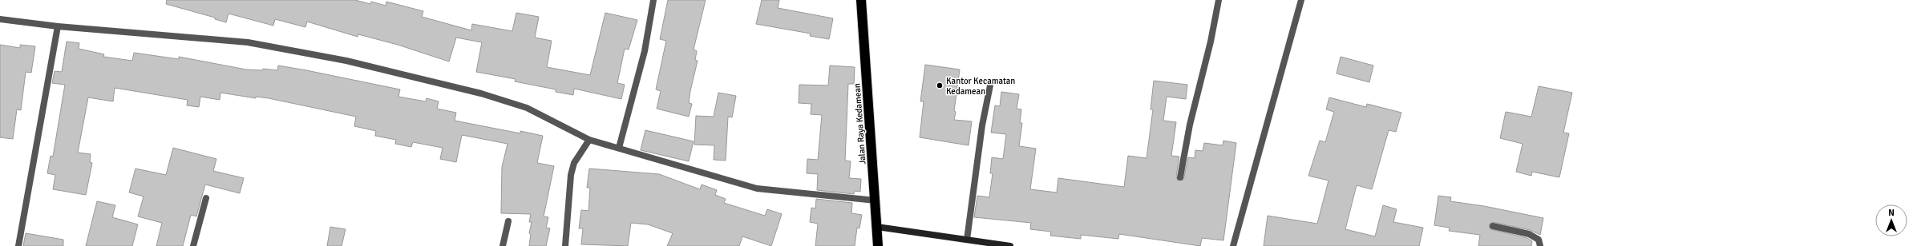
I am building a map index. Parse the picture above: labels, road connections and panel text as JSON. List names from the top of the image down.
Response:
{
  "streets": {
    "highway": ["Jalan Raya Kedamean"]
  },
  "places": ["Kantor Kecamatan Kedamean"],
  "north": "top"
}
